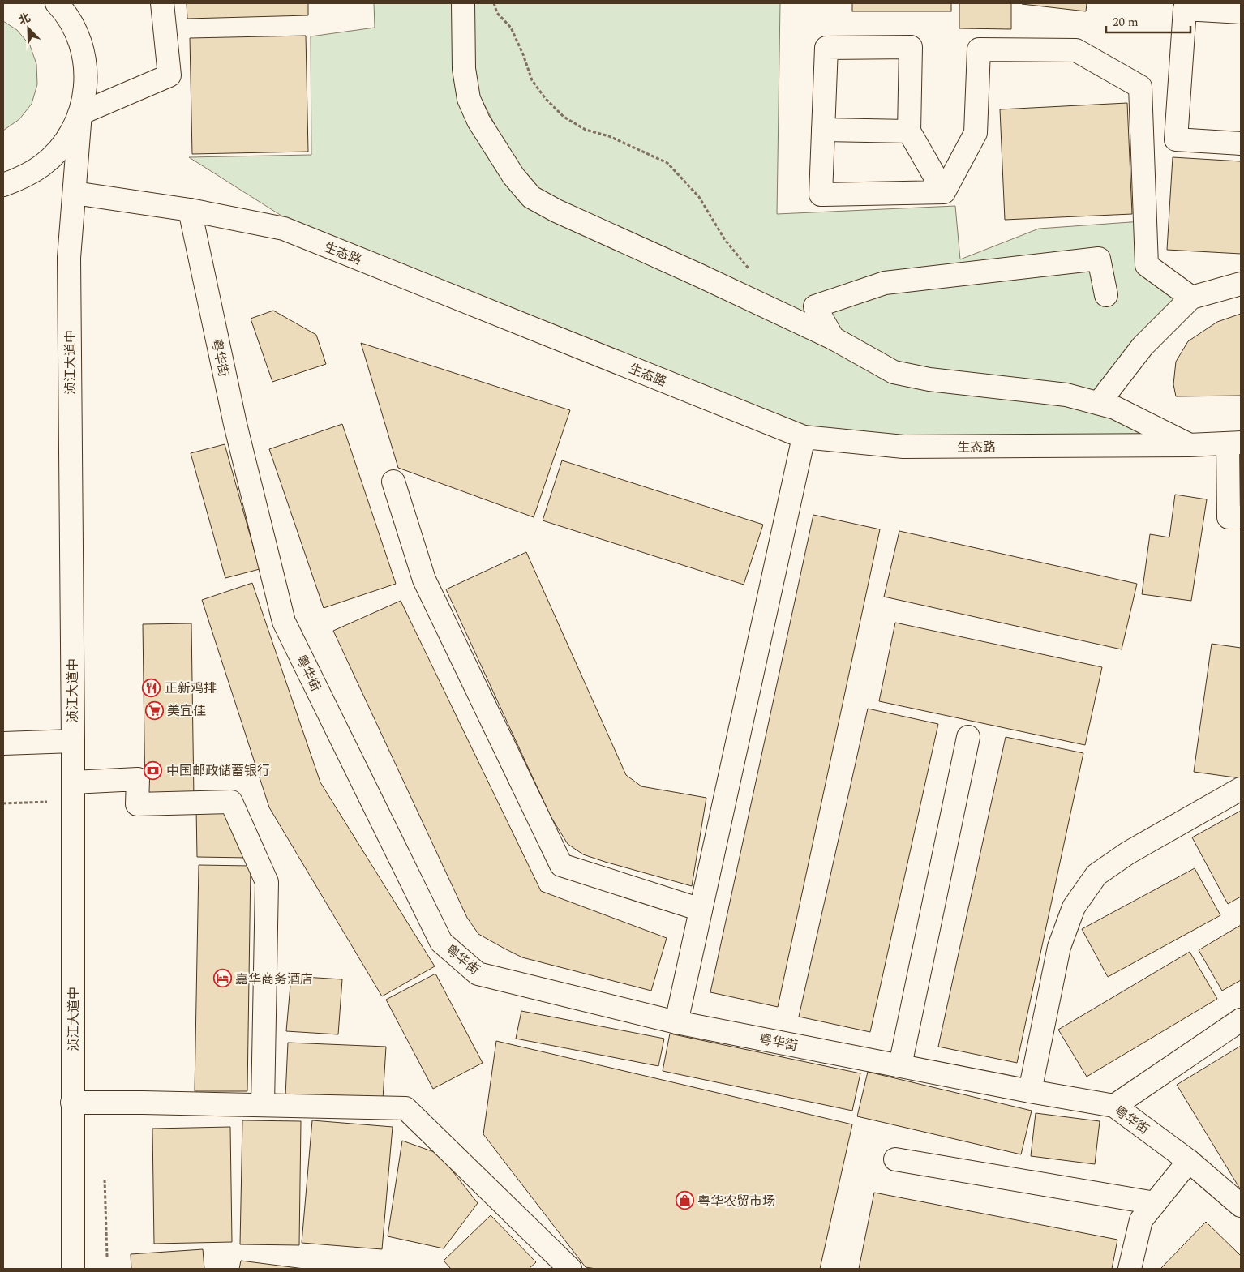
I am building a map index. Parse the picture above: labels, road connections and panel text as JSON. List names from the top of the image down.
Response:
{
  "streets": {
    "main road": ["生态路", "粤华街", "浈江大道中"]
  },
  "crossings": [
    ["生态路", "粤华街"],
    ["生态路", "浈江大道中"]
  ],
  "places": {
    "restaurant": ["正新鸡排"],
    "supermarket": ["美宜佳"],
    "bank": ["中国邮政储蓄银行"],
    "hotel": ["嘉华商务酒店"],
    "shop": ["粤华农贸市场"]
  },
  "scale_bar": "20 m",
  "north": "top left"
}
